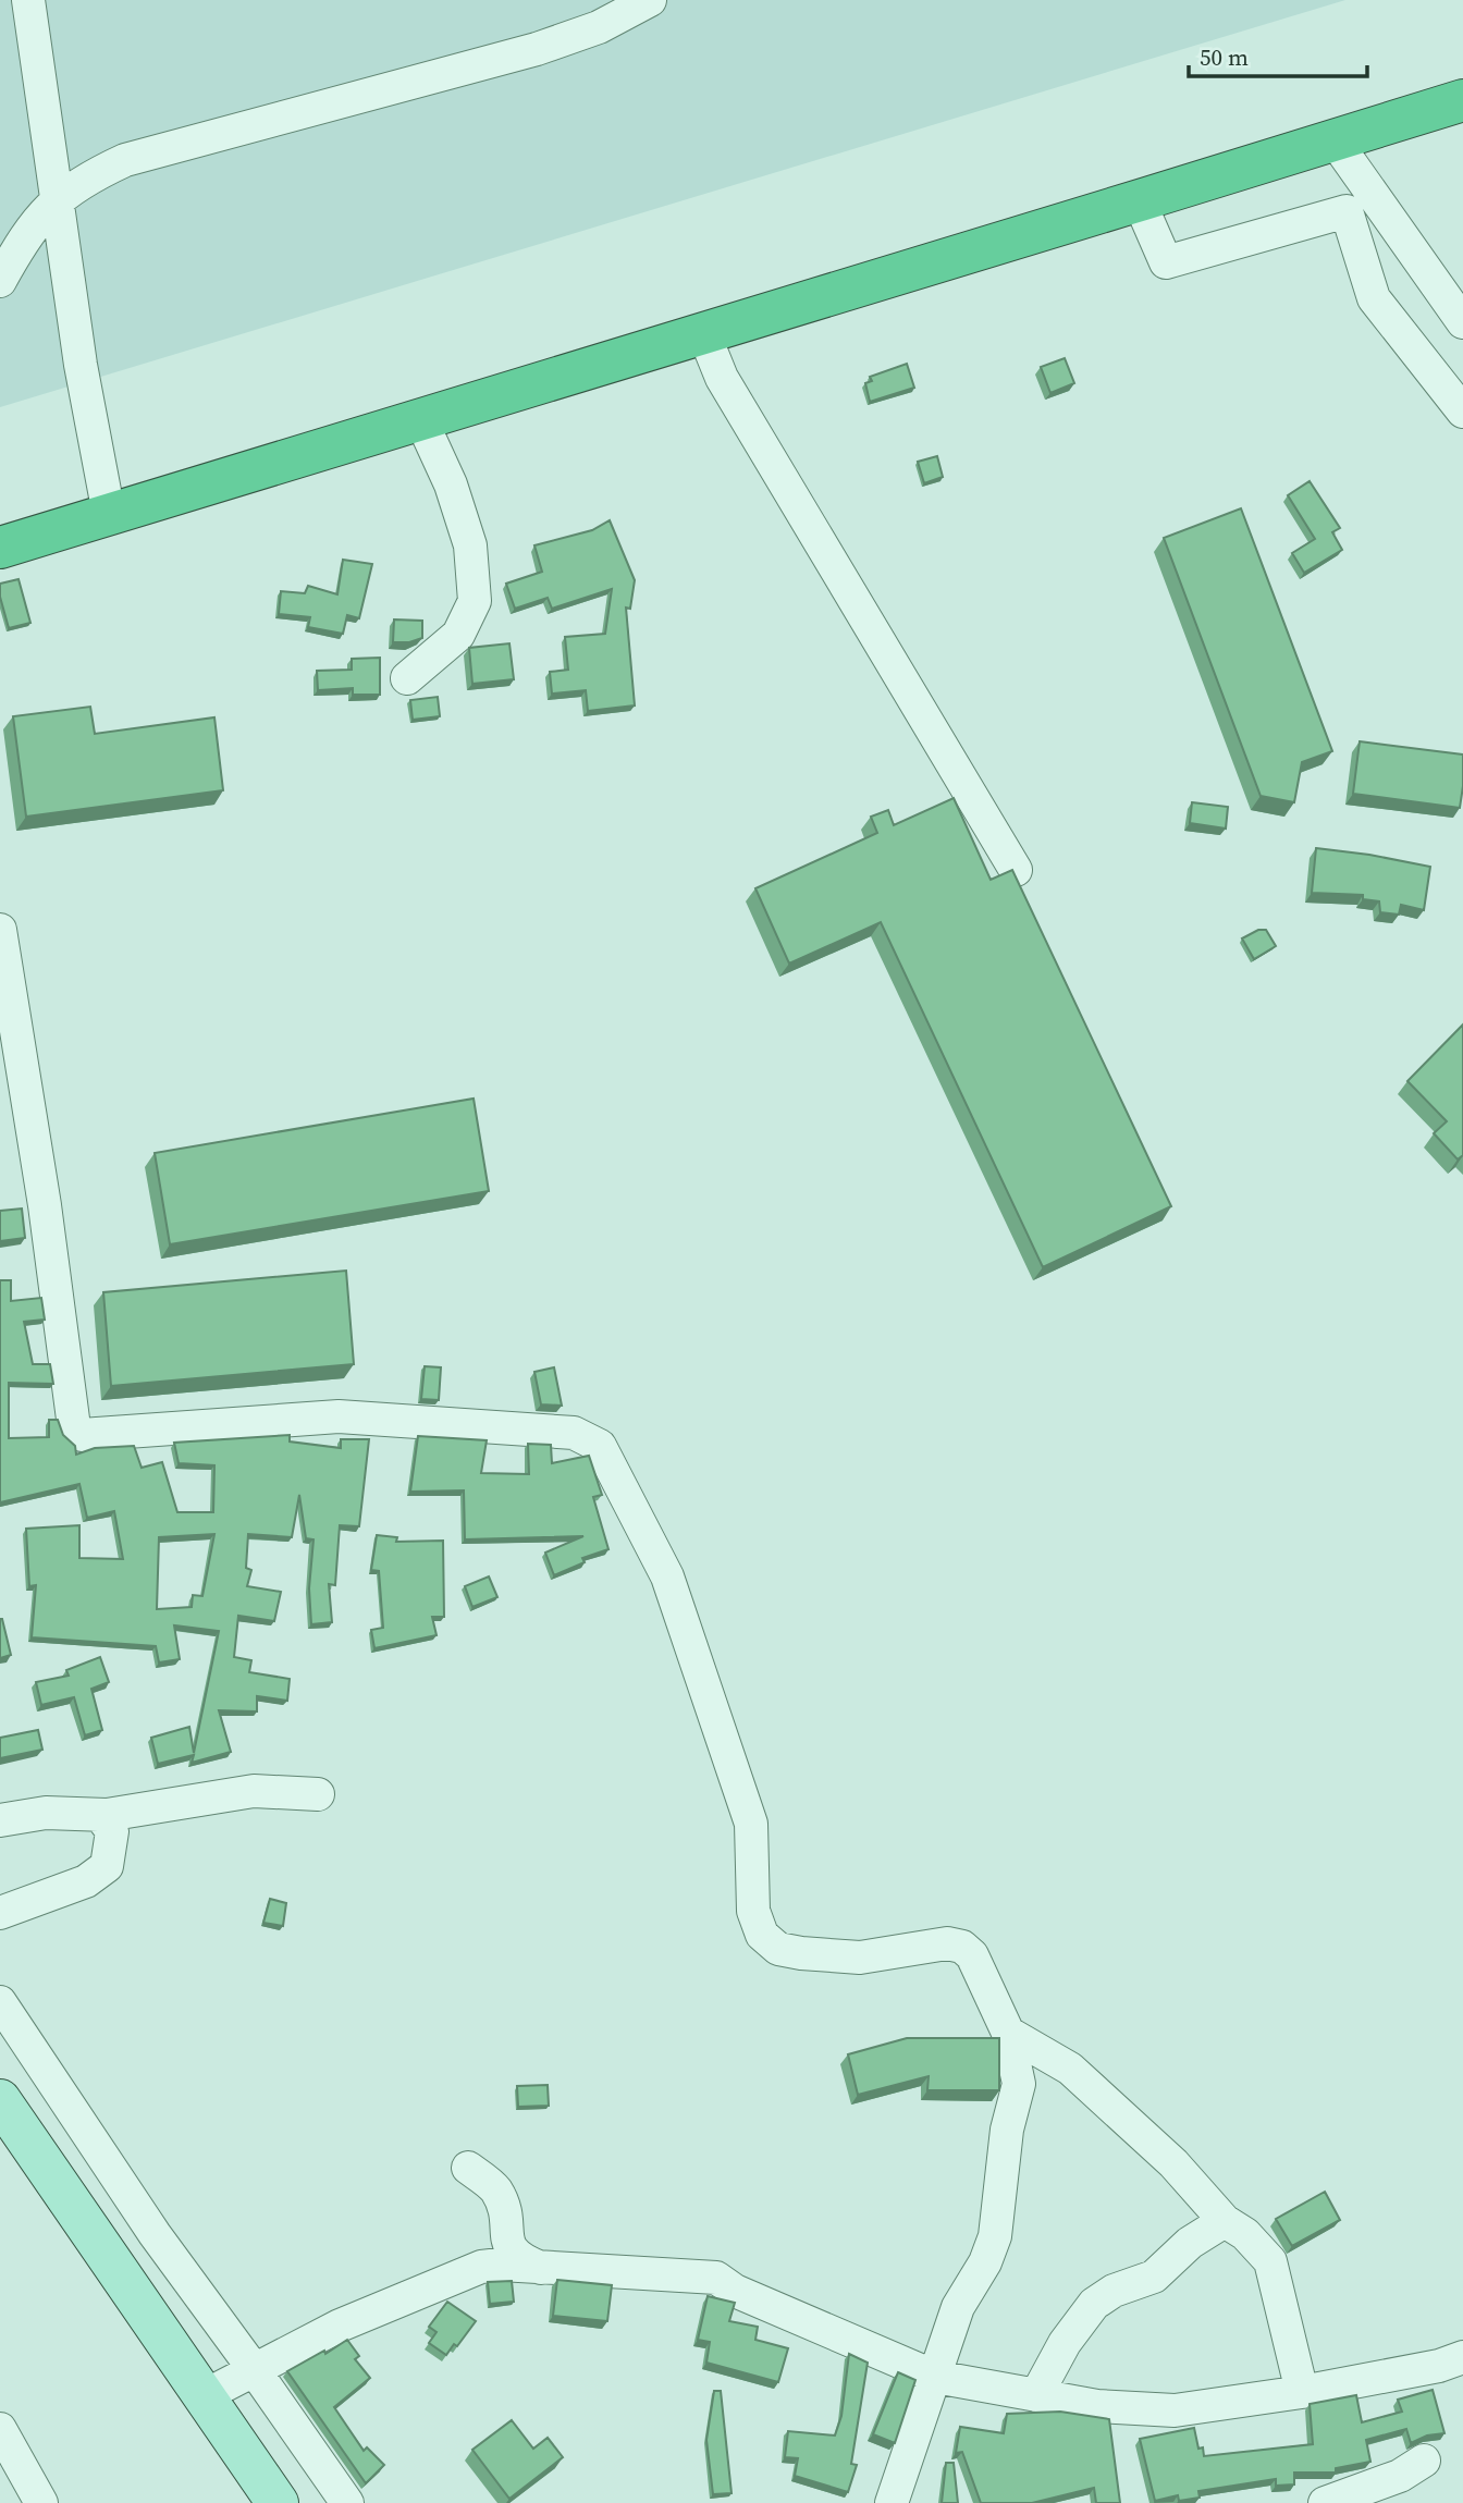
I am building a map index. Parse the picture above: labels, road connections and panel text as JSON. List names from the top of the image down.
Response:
{
  "scale_bar": "50 m"
}
